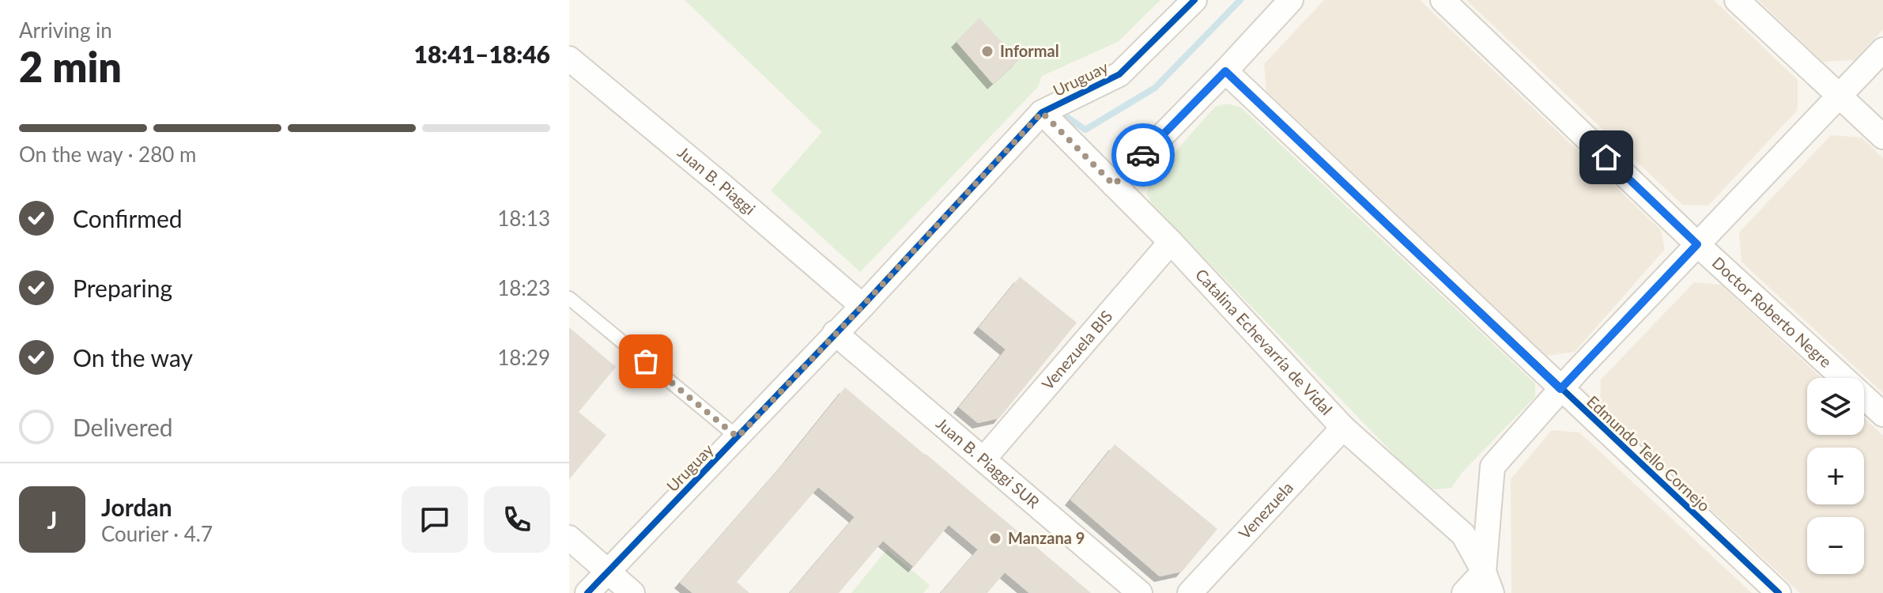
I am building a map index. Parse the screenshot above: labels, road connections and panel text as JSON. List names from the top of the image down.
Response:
{
  "streets": {
    "street": [
      "Uruguay",
      "Juan B. Piaggi",
      "Doctor Roberto Negre",
      "Catalina Echevarría de Vidal",
      "Venezuela BIS",
      "Edmundo Tello Cornejo",
      "Juan B. Piaggi SUR",
      "Venezuela"
    ]
  },
  "crossings": [
    ["Uruguay", "Juan B. Piaggi"],
    ["Uruguay", "Catalina Echevarría de Vidal"],
    ["Uruguay", "Juan B. Piaggi SUR"],
    ["Catalina Echevarría de Vidal", "Venezuela BIS"],
    ["Catalina Echevarría de Vidal", "Venezuela"],
    ["Venezuela BIS", "Juan B. Piaggi SUR"]
  ],
  "places": ["Informal", "Manzana 9"],
  "page": {
    "heading": ["2 min", "Arriving in", "18:41–18:46"],
    "panel": ["Jordan", "Courier · 4.7"],
    "bar": "On the way · 280 m",
    "list": [
      ["Confirmed", "18:13"],
      ["Preparing", "18:23"],
      ["On the way", "18:29"],
      "Delivered"
    ],
    "map_buttons": ["+", "−"],
    "round": "J"
  }
}
